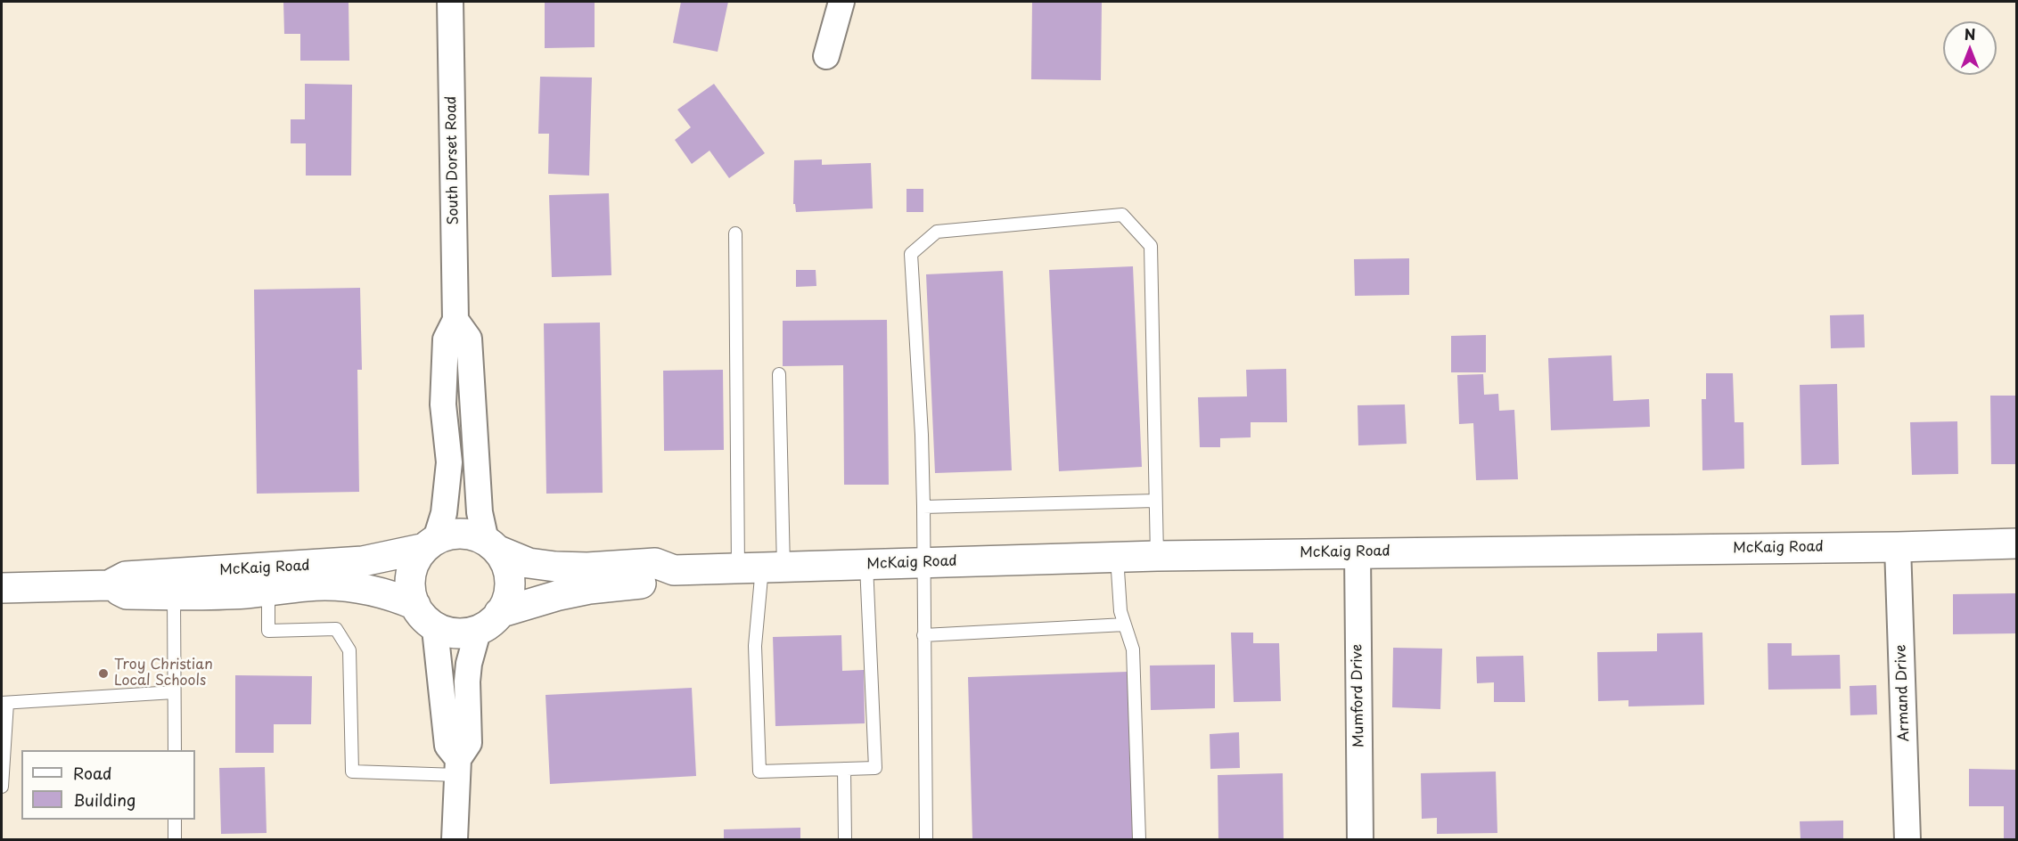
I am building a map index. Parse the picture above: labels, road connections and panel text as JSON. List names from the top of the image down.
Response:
{
  "streets": {
    "street": [
      "South Dorset Road",
      "McKaig Road",
      "Armand Drive",
      "Mumford Drive"
    ]
  },
  "crossings": [
    ["South Dorset Road", "McKaig Road"],
    ["McKaig Road", "Armand Drive"],
    ["McKaig Road", "Mumford Drive"]
  ],
  "places": ["Troy Christian Local Schools"],
  "legend": ["Road", "Building"],
  "north": "top"
}
